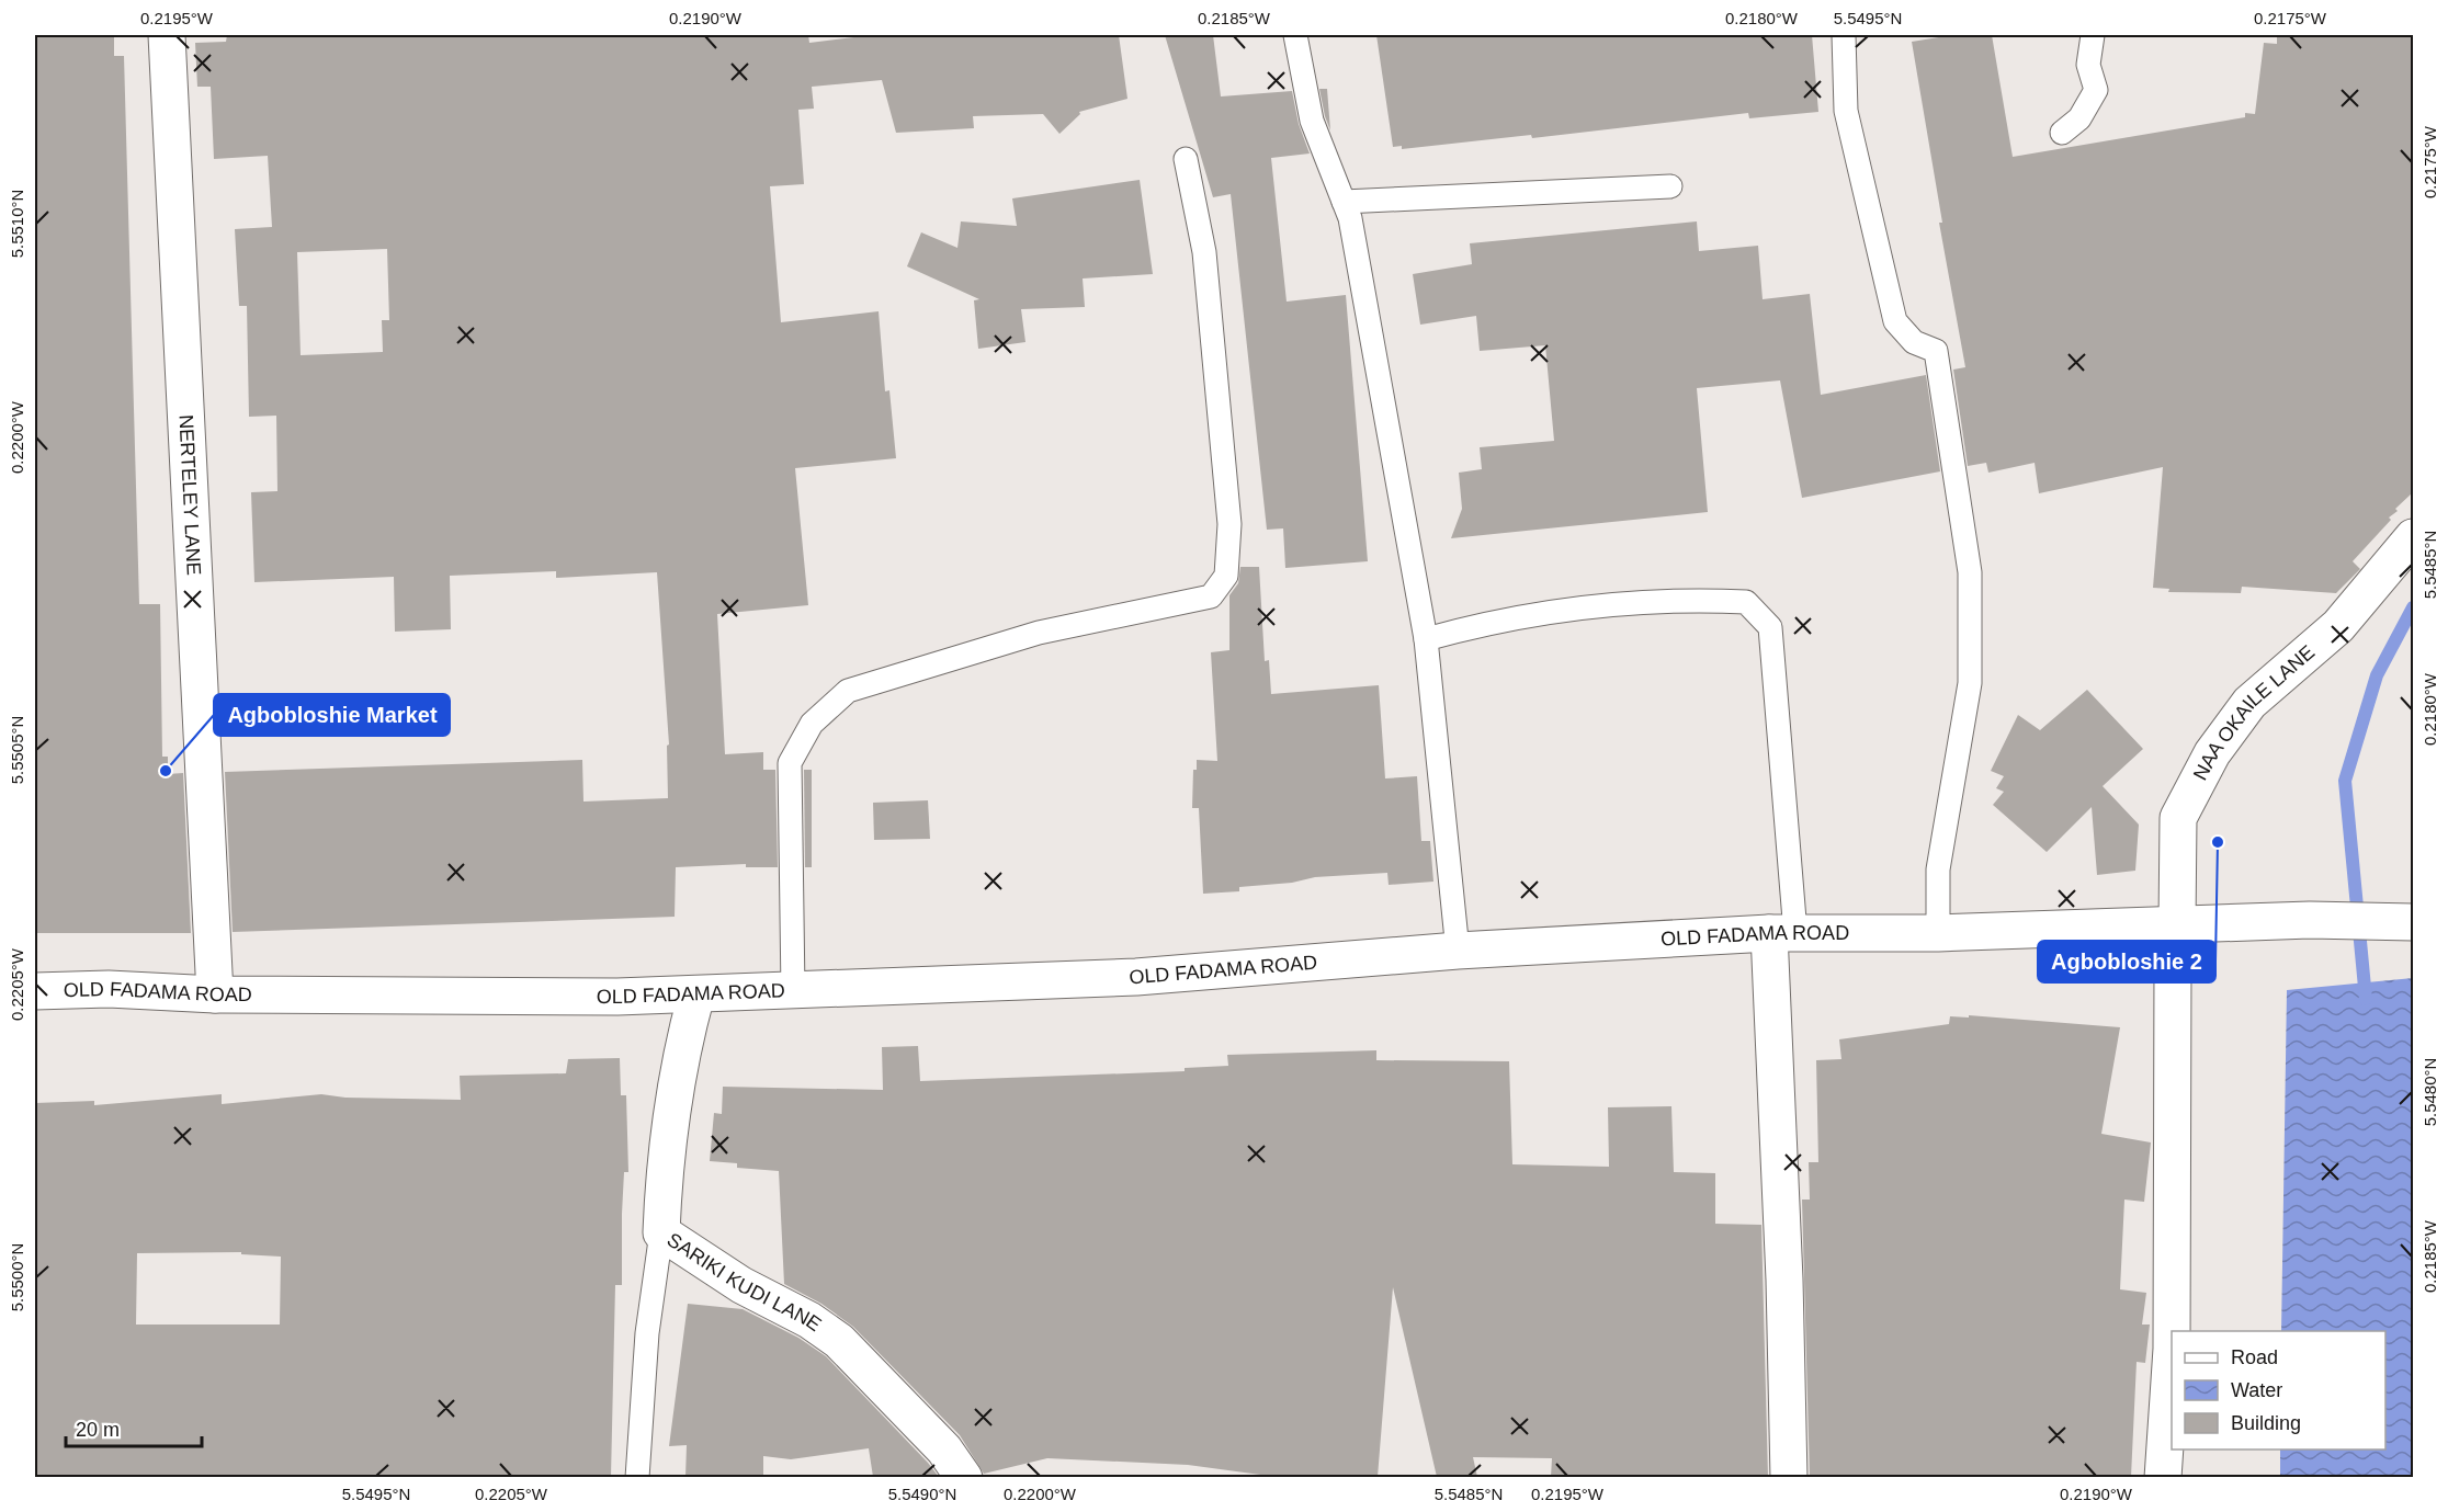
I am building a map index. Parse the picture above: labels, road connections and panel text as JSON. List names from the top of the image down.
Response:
{
  "streets": {
    "street": [
      "NERTELEY LANE",
      "NAA OKAILE LANE",
      "OLD FADAMA ROAD",
      "SARIKI KUDI LANE"
    ]
  },
  "crossings": [
    ["NERTELEY LANE", "OLD FADAMA ROAD"],
    ["NAA OKAILE LANE", "OLD FADAMA ROAD"],
    ["OLD FADAMA ROAD", "SARIKI KUDI LANE"]
  ],
  "places": ["Agbobloshie Market", "Agbobloshie 2"],
  "legend": ["Road", "Water", "Building"],
  "scale_bar": "20 m",
  "coordinates": [
    "0.2195°W",
    "0.2190°W",
    "0.2185°W",
    "0.2180°W",
    "5.5495°N",
    "0.2175°W",
    "5.5510°N",
    "0.2200°W",
    "5.5485°N",
    "5.5505°N",
    "0.2205°W",
    "5.5480°N",
    "5.5500°N",
    "5.5490°N"
  ]
}
